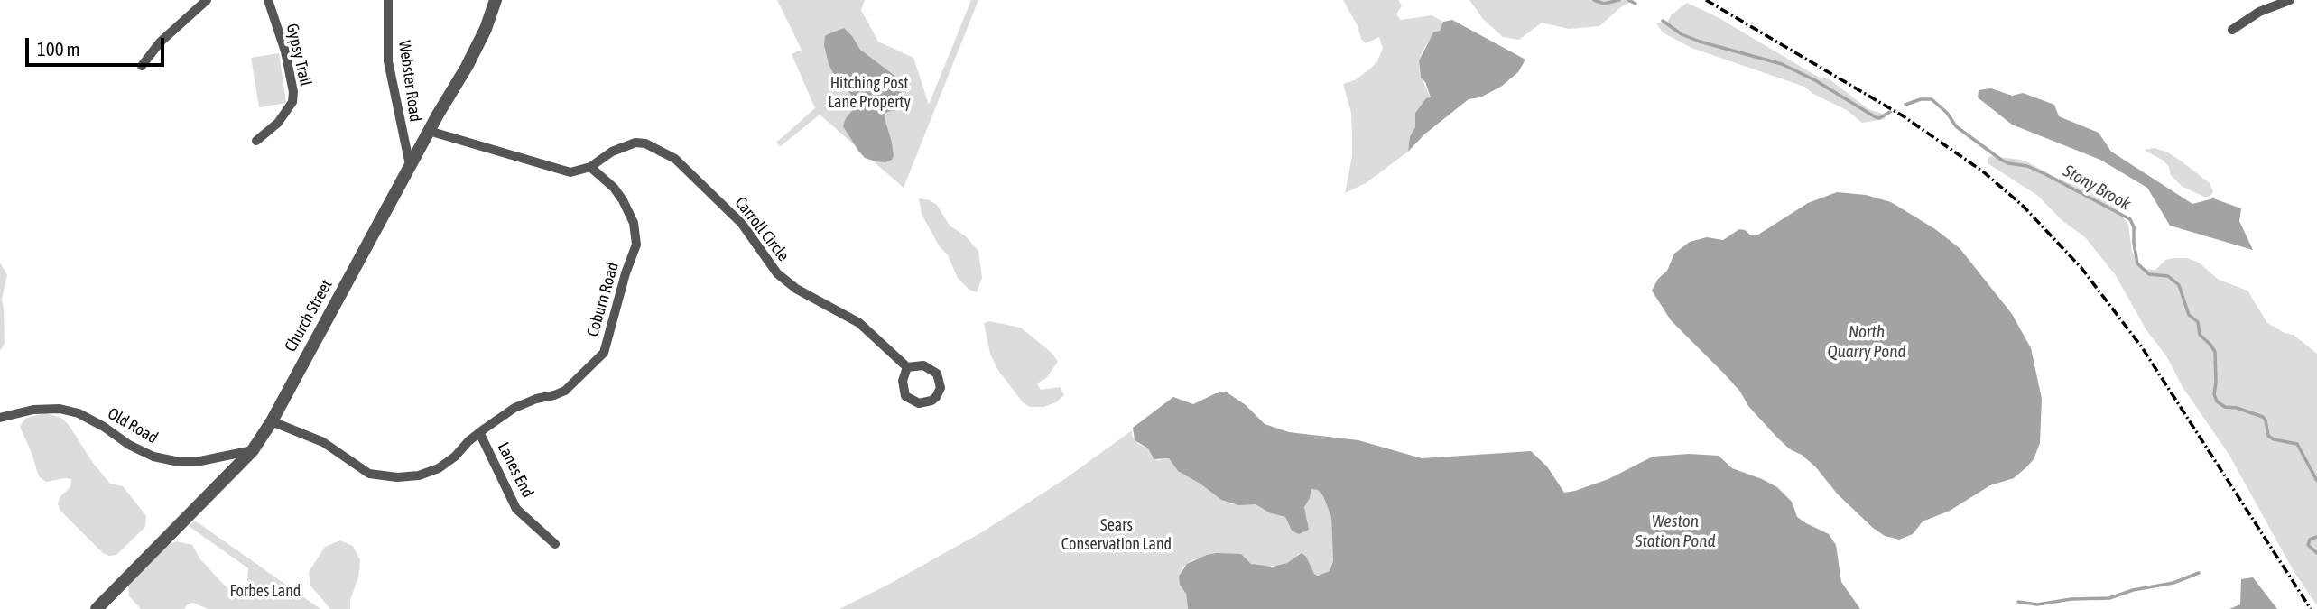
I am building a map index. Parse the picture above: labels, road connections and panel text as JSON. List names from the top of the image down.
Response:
{
  "streets": {
    "street": [
      "Gypsy Trail",
      "Webster Road",
      "Carroll Circle",
      "Coburn Road",
      "Church Street",
      "Old Road",
      "Lanes End"
    ]
  },
  "crossings": [
    ["Webster Road", "Church Street"],
    ["Carroll Circle", "Coburn Road"],
    ["Coburn Road", "Church Street"],
    ["Coburn Road", "Lanes End"],
    ["Church Street", "Old Road"]
  ],
  "water": ["Stony Brook", "North Quarry Pond", "Weston Station Pond"],
  "parks": ["Hitching Post Lane Property", "Sears Conservation Land", "Forbes Land"],
  "scale_bar": "100 m"
}
